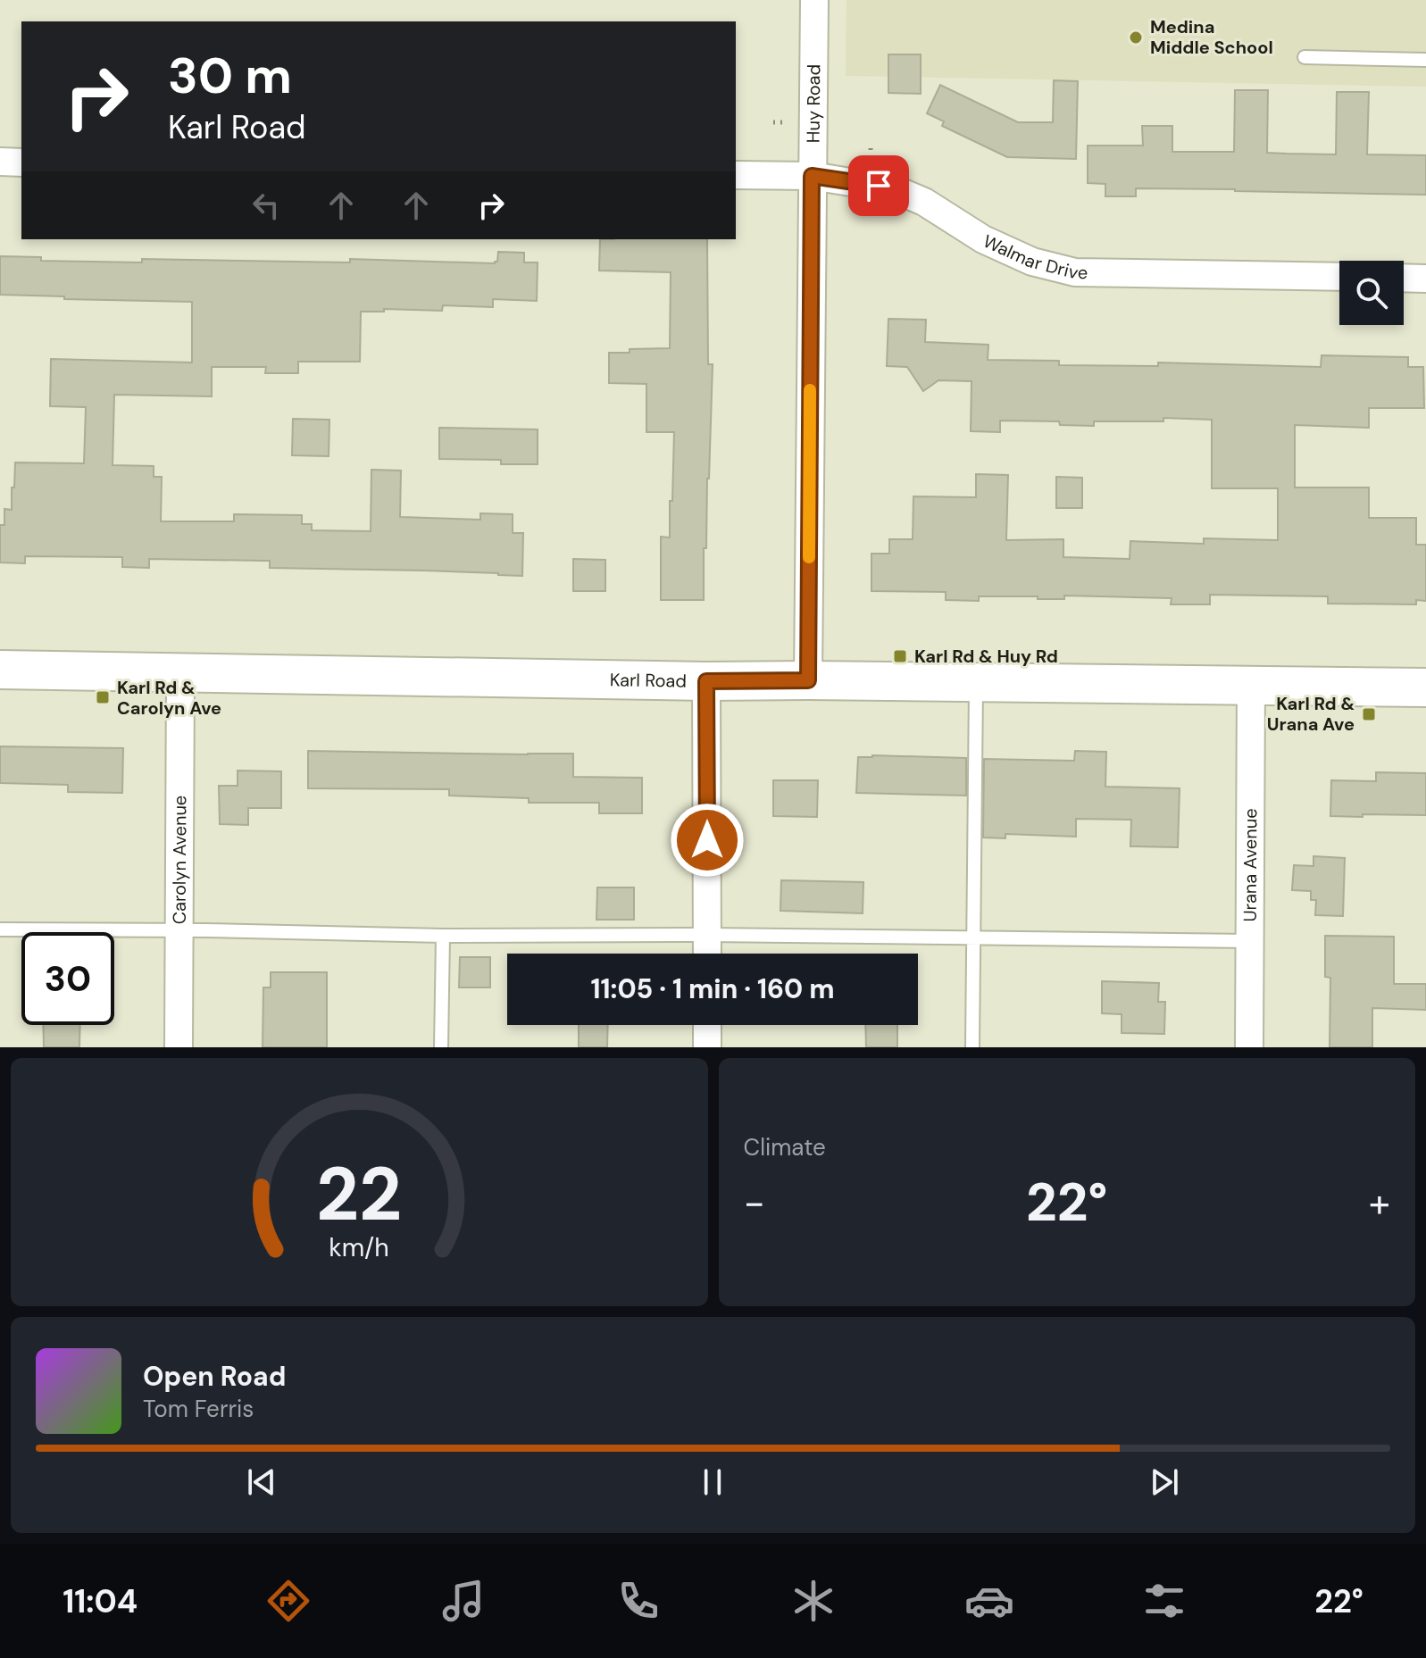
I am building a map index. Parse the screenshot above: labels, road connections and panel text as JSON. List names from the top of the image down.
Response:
{
  "streets": {
    "main road": ["Karl Road"],
    "street": [
      "Huy Road",
      "Walmar Drive",
      "Carolyn Avenue",
      "Urana Avenue"
    ]
  },
  "crossings": [
    ["Huy Road", "Walmar Drive"],
    ["Huy Road", "Karl Road"],
    ["Karl Road", "Carolyn Avenue"],
    ["Karl Road", "Urana Avenue"]
  ],
  "places": {
    "other": ["Medina Middle School"],
    "transit": ["Karl Rd & Huy Rd", "Karl Rd & Carolyn Ave", "Karl Rd & Urana Ave"]
  },
  "page": {
    "turn": ["30 m", "Karl Road"],
    "limit": "30",
    "trip": "11:05 · 1 min · 160 m",
    "tile": "Climate",
    "heat": ["−", "22°", "+"],
    "song": ["Open Road", "Tom Ferris"],
    "tabs": ["11:04", "22°"],
    "gauge": ["22", "km/h"]
  }
}
